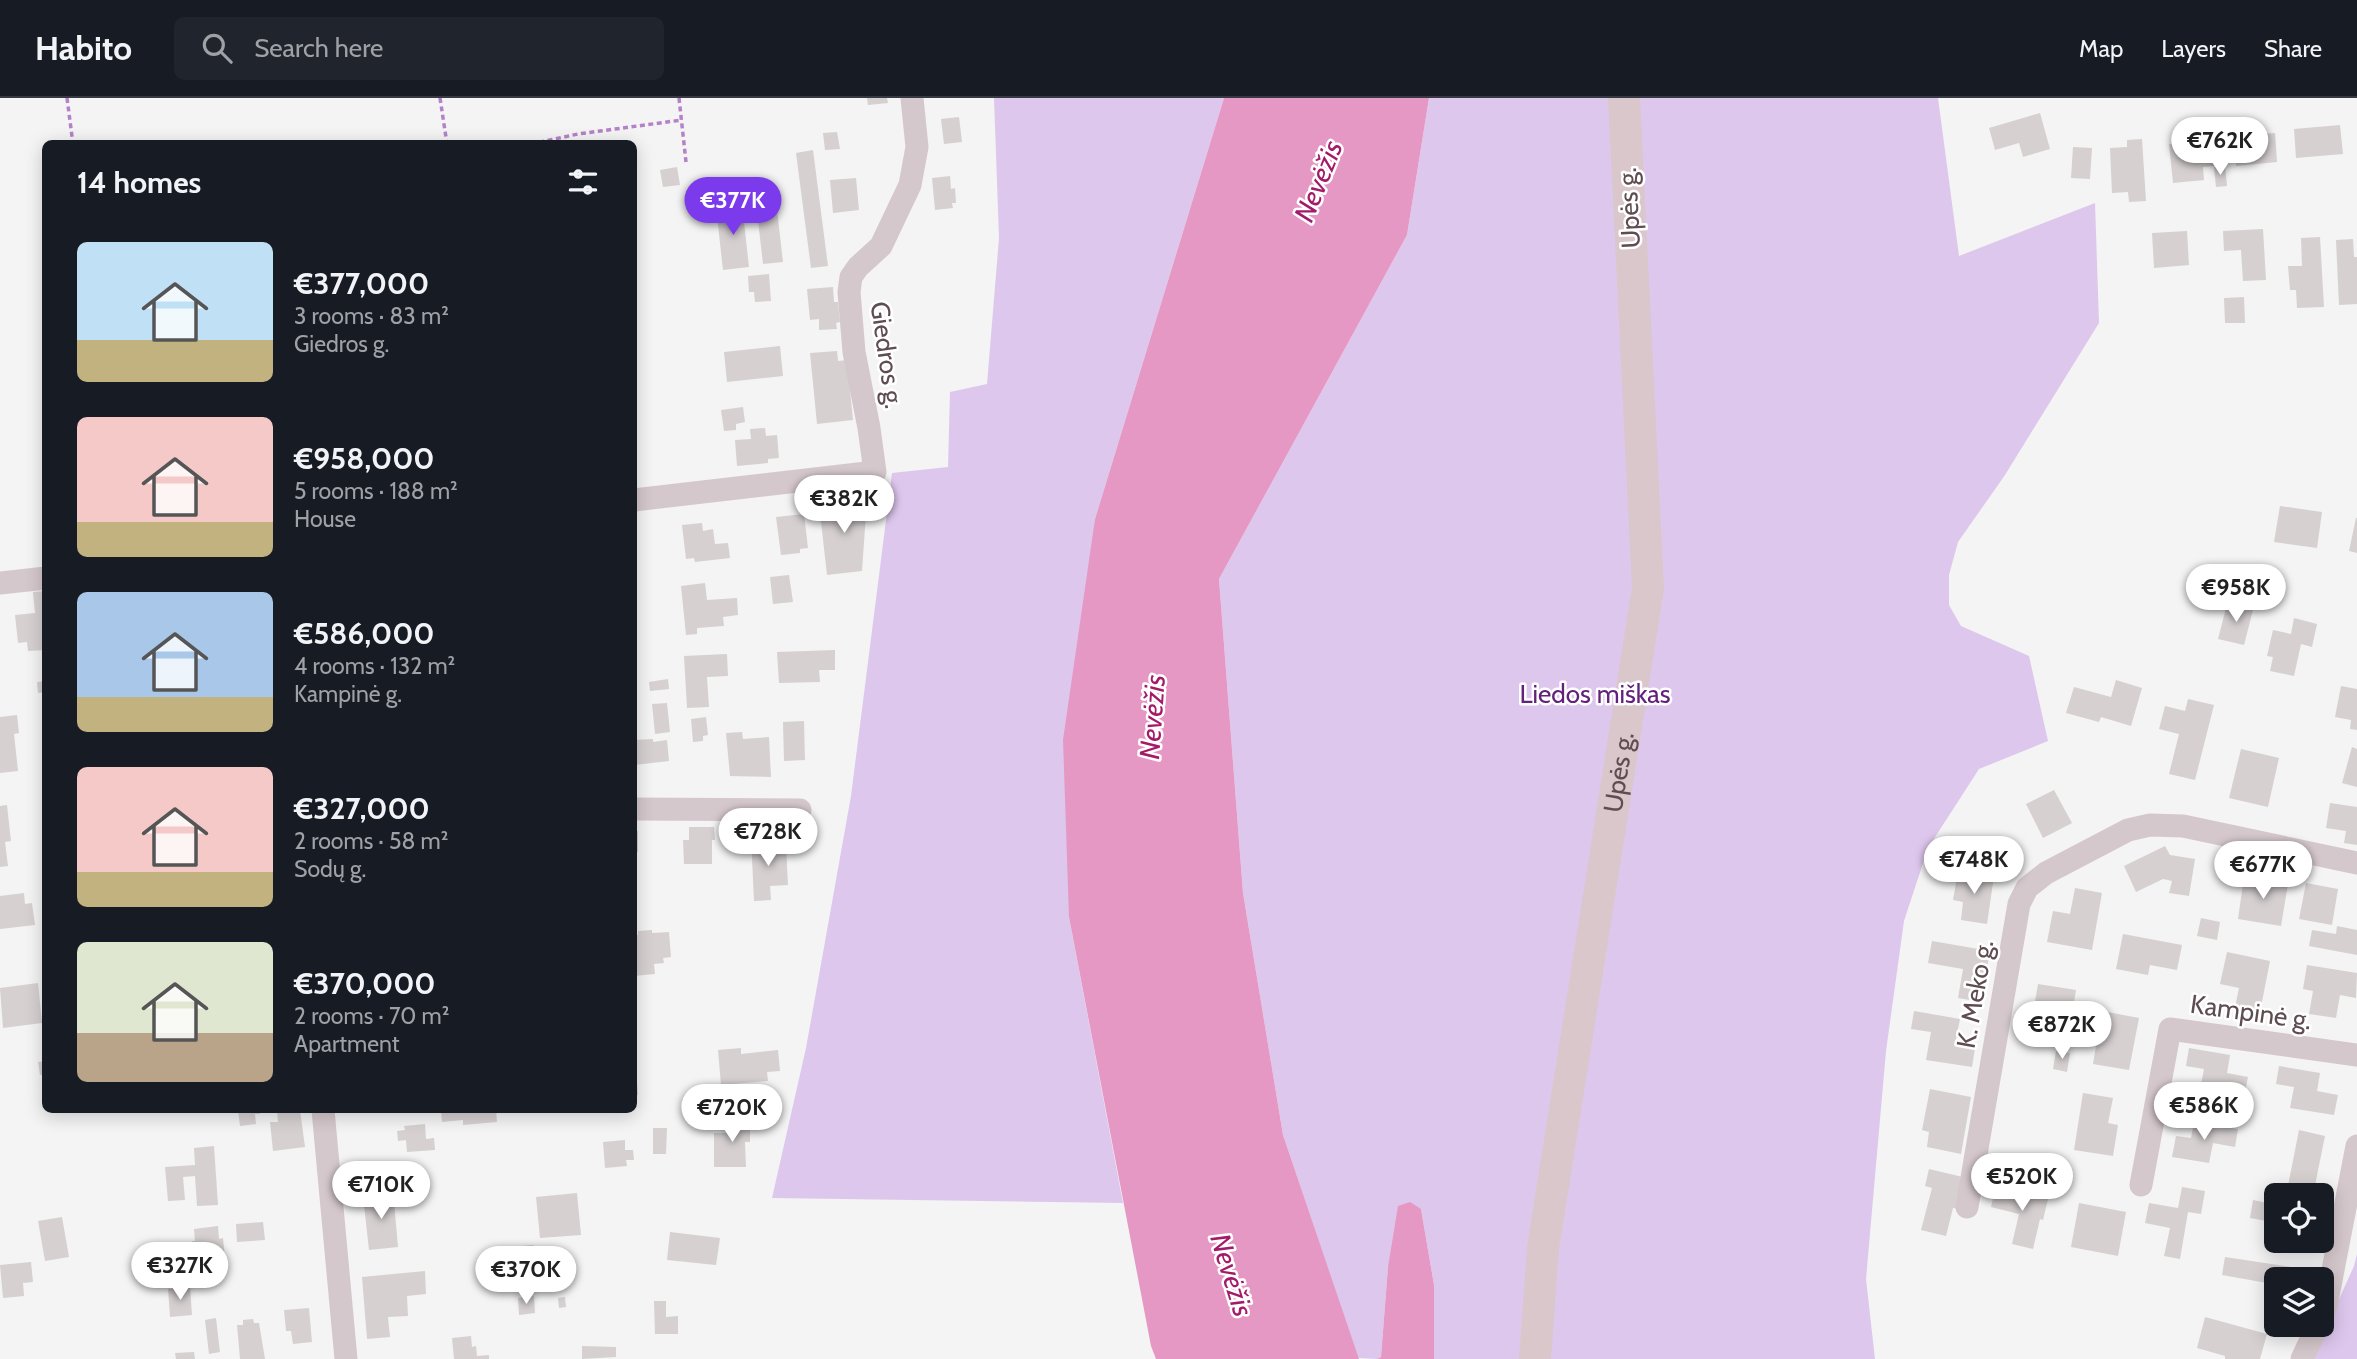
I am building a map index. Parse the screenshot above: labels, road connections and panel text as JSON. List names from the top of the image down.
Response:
{
  "streets": {
    "main road": ["Upės g."],
    "street": ["Giedros g.", "K. Meko g.", "Kampinė g."]
  },
  "water": ["Nevėžis"],
  "parks": ["Liedos miškas"],
  "page": {
    "header": "Habito",
    "search": "Search here",
    "nav": ["Map", "Layers", "Share"],
    "price": [
      "€762K",
      "€377K",
      "€382K",
      "€958K",
      "€728K",
      "€748K",
      "€677K",
      "€872K",
      "€586K",
      "€720K",
      "€520K",
      "€710K",
      "€327K",
      "€370K"
    ],
    "heading": "14 homes",
    "list": [
      {
        "name": "€377,000",
        "note": "3 rooms · 83 m² · Giedros g."
      },
      {
        "name": "€958,000",
        "note": "5 rooms · 188 m² · House"
      },
      {
        "name": "€586,000",
        "note": "4 rooms · 132 m² · Kampinė g."
      },
      {
        "name": "€327,000",
        "note": "2 rooms · 58 m² · Sodų g."
      },
      {
        "name": "€370,000",
        "note": "2 rooms · 70 m² · Apartment"
      }
    ]
  }
}
